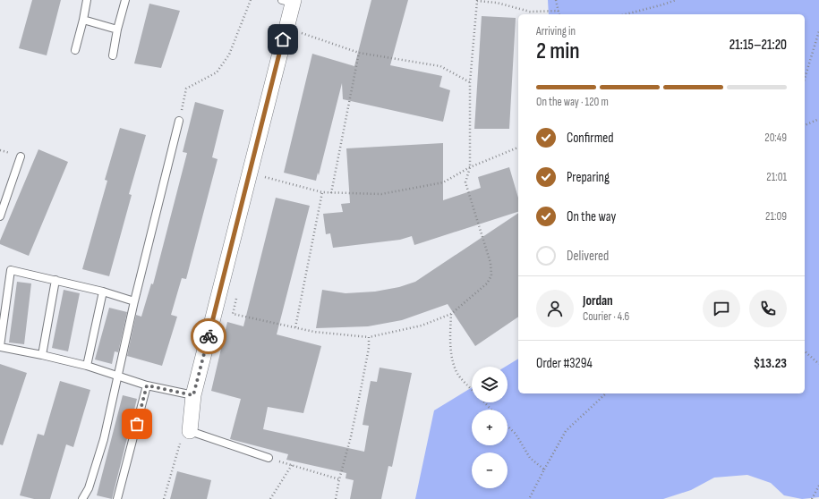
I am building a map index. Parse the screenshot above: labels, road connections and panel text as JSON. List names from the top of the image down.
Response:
{
  "page": {
    "heading": ["2 min", "Arriving in", "21:15–21:20"],
    "panel": [
      "Jordan",
      "Courier · 4.6",
      "Order #3294",
      "$13.23"
    ],
    "bar": "On the way · 120 m",
    "list": [
      ["Confirmed", "20:49"],
      ["Preparing", "21:01"],
      ["On the way", "21:09"],
      "Delivered"
    ],
    "map_buttons": ["+", "−"]
  }
}
